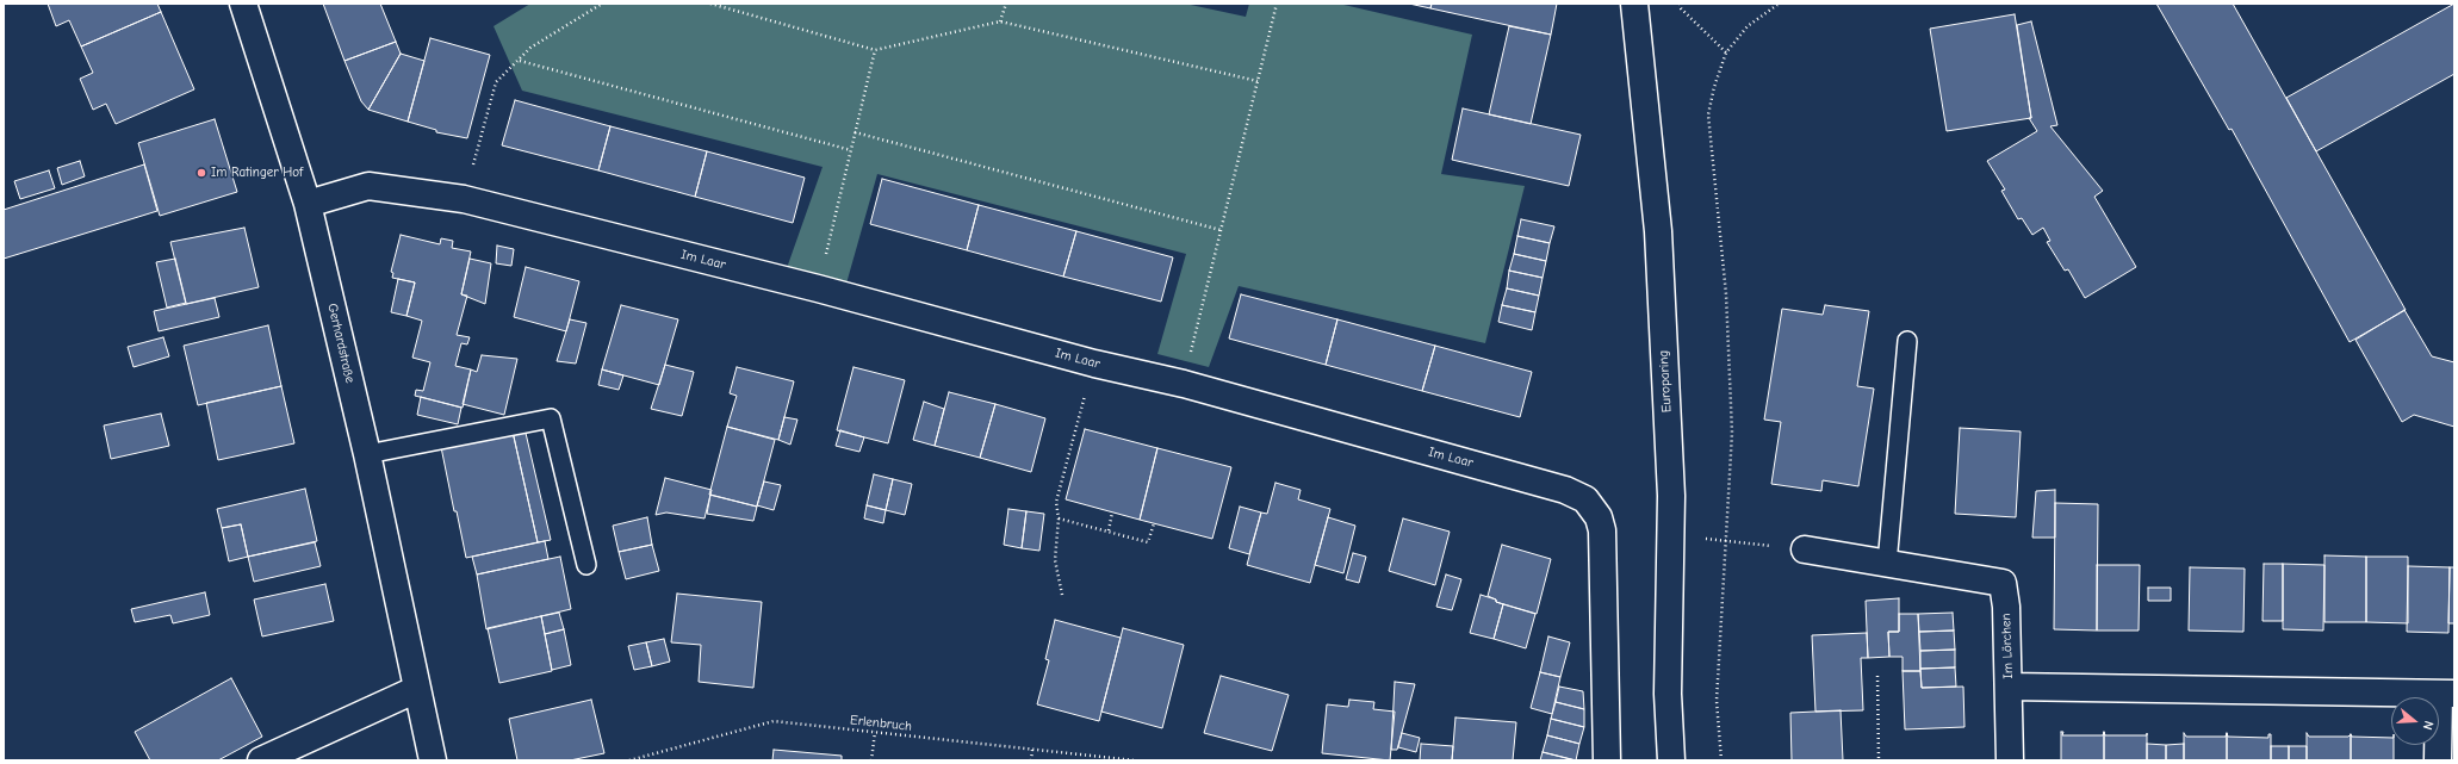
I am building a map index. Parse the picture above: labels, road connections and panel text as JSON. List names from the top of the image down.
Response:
{
  "streets": {
    "street": [
      "Im Laar",
      "Gerhardstraße",
      "Europaring",
      "Im Lörchen"
    ],
    "path": ["Erlenbruch"]
  },
  "crossings": [
    ["Im Laar", "Gerhardstraße"]
  ],
  "places": ["Im Ratinger Hof"],
  "north": "right"
}
